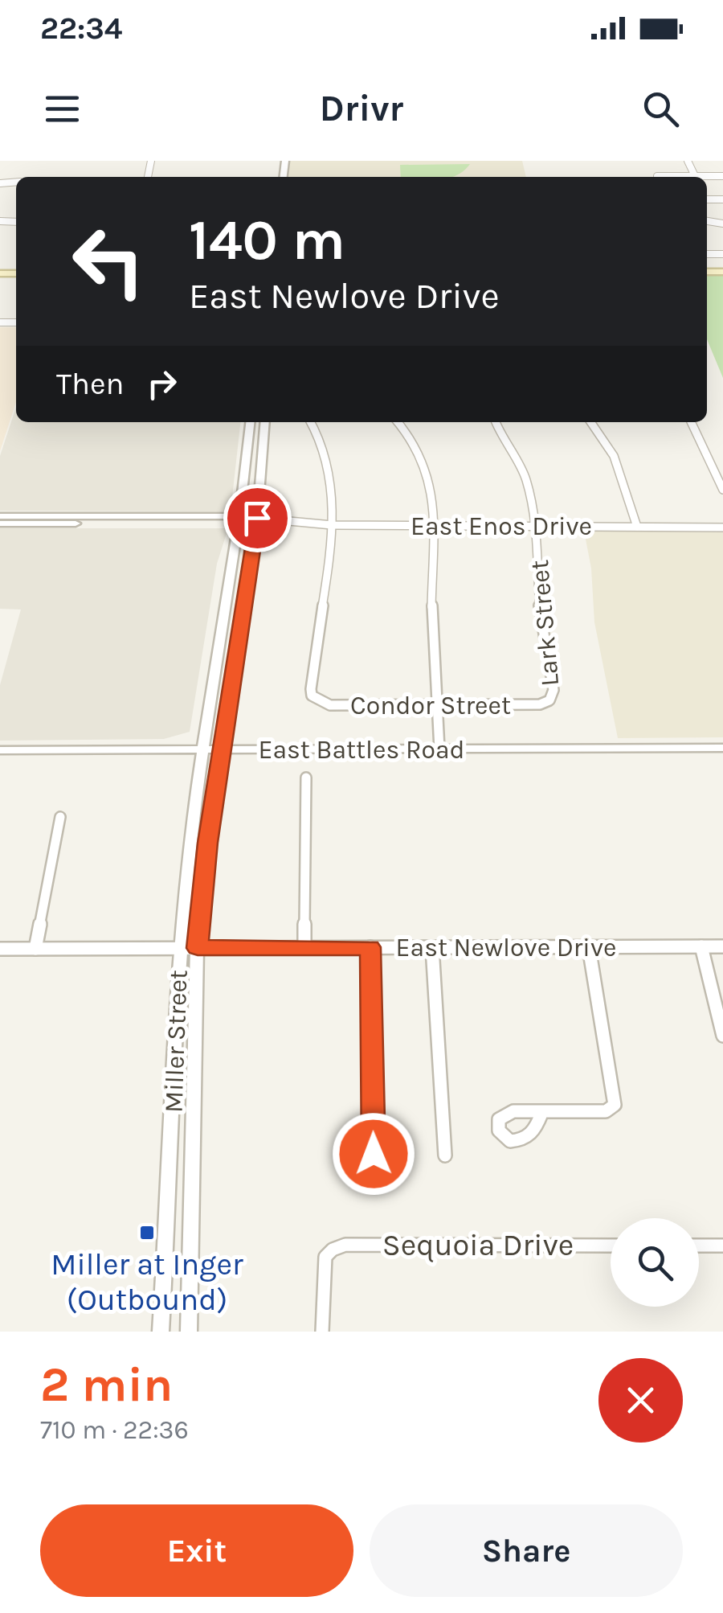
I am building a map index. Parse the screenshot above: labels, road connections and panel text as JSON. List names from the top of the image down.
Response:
{
  "streets": {
    "street": [
      "East Enos Drive",
      "Lark Street",
      "Condor Street",
      "East Battles Road",
      "East Newlove Drive",
      "Miller Street",
      "Sequoia Drive"
    ]
  },
  "crossings": [
    ["East Enos Drive", "Lark Street"],
    ["East Enos Drive", "Condor Street"],
    ["East Enos Drive", "Miller Street"],
    ["Lark Street", "Condor Street"],
    ["East Battles Road", "Miller Street"],
    ["East Newlove Drive", "Miller Street"]
  ],
  "places": {
    "transit": ["Miller at Inger (Outbound)"]
  },
  "page": {
    "status": "22:34",
    "header": "Drivr",
    "turn": ["140 m", "East Newlove Drive"],
    "then": "Then",
    "heading": ["2 min", "710 m · 22:36"],
    "buttons": ["Exit", "Share"]
  }
}
